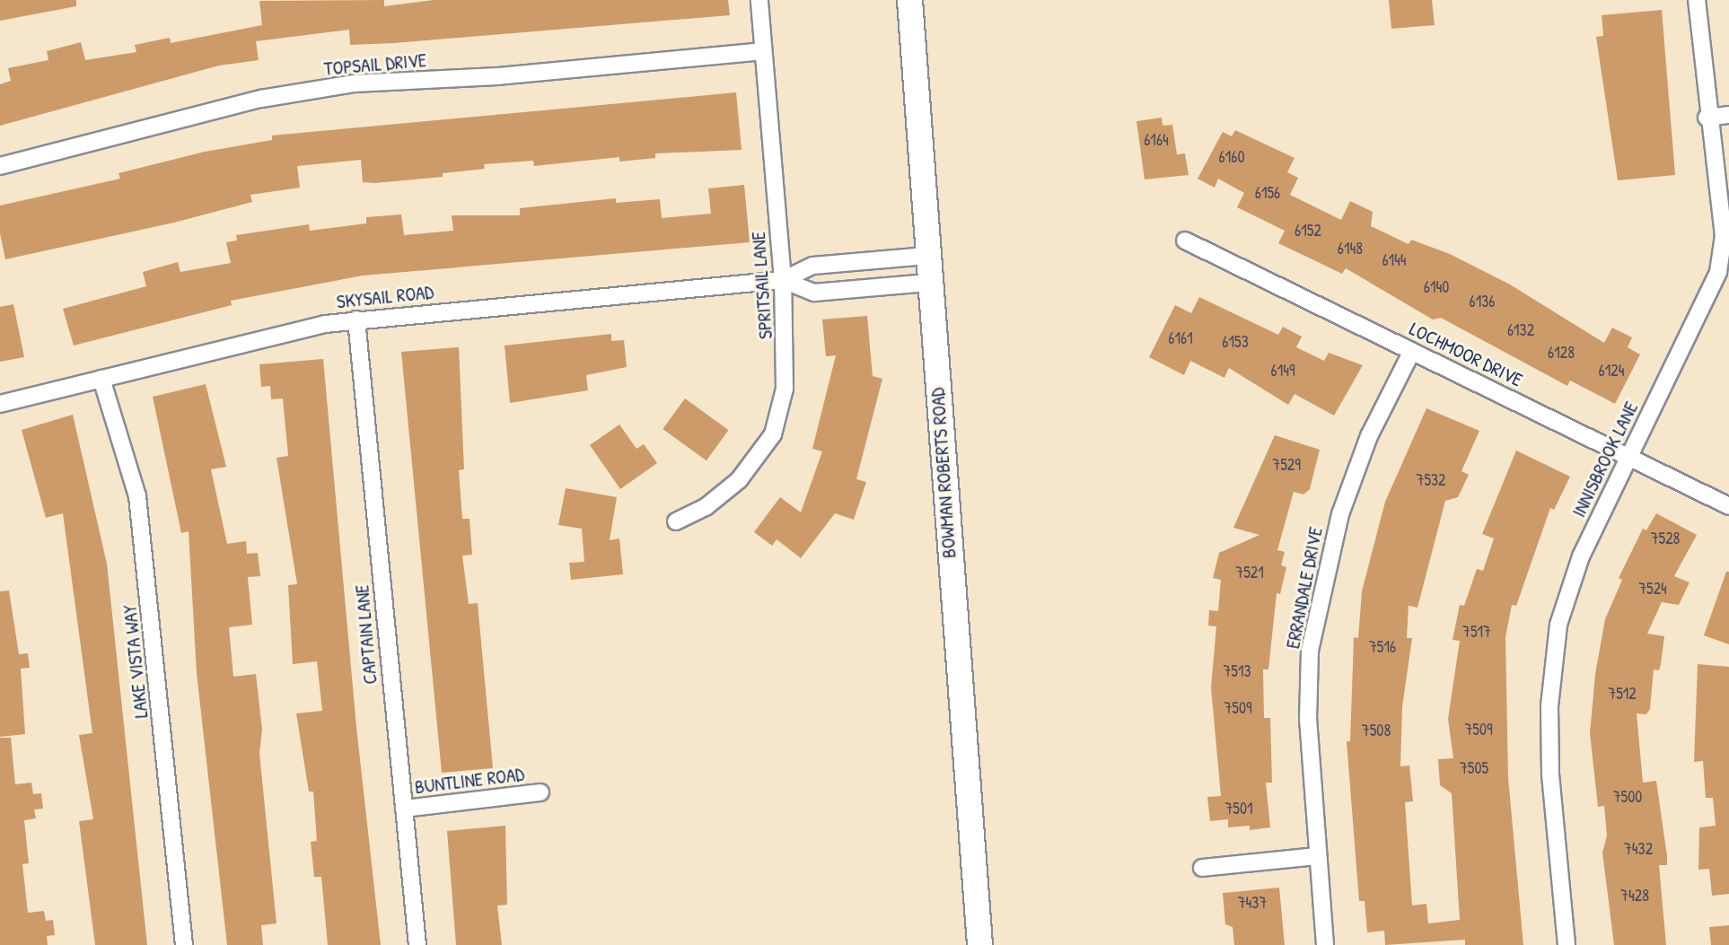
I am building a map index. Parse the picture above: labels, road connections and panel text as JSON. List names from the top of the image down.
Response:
{
  "streets": {
    "street": [
      "TOPSAIL DRIVE",
      "SPRITSAIL LANE",
      "SKYSAIL ROAD",
      "LOCHMOOR DRIVE",
      "INNISBROOK LANE",
      "BOWMAN ROBERTS ROAD",
      "ERRANDALE DRIVE",
      "CAPTAIN LANE",
      "LAKE VISTA WAY",
      "BUNTLINE ROAD"
    ]
  },
  "crossings": [
    ["TOPSAIL DRIVE", "SPRITSAIL LANE"],
    ["SPRITSAIL LANE", "SKYSAIL ROAD"],
    ["SKYSAIL ROAD", "BOWMAN ROBERTS ROAD"],
    ["SKYSAIL ROAD", "CAPTAIN LANE"],
    ["SKYSAIL ROAD", "LAKE VISTA WAY"],
    ["LOCHMOOR DRIVE", "INNISBROOK LANE"],
    ["LOCHMOOR DRIVE", "ERRANDALE DRIVE"],
    ["CAPTAIN LANE", "BUNTLINE ROAD"]
  ],
  "house_numbers": [
    "6164",
    "6160",
    "6156",
    "6152",
    "6148",
    "6144",
    "6140",
    "6136",
    "6132",
    "6161",
    "6153",
    "6128",
    "6149",
    "6124",
    "7529",
    "7532",
    "7528",
    "7521",
    "7524",
    "7517",
    "7516",
    "7513",
    "7512",
    "7509",
    "7509",
    "7508",
    "7505",
    "7500",
    "7501",
    "7432",
    "7428",
    "7437"
  ]
}
